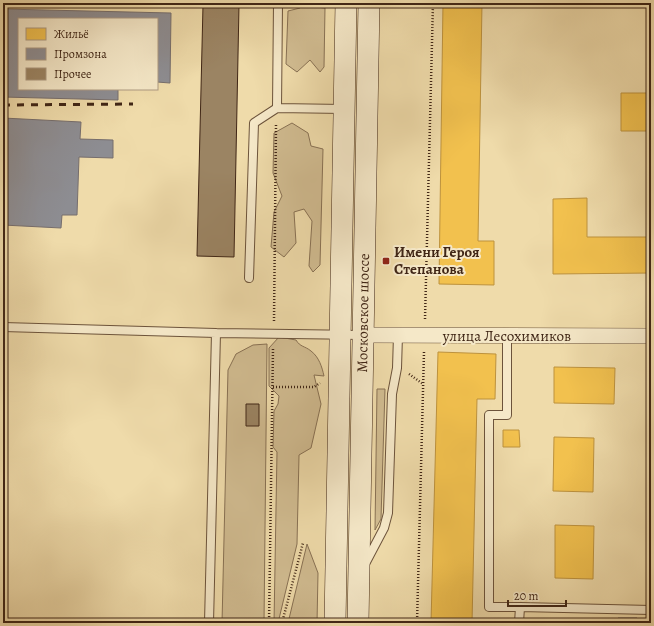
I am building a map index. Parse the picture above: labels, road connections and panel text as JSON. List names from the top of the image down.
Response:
{
  "streets": {
    "main road": ["Московское шоссе"],
    "street": ["улица Лесохимиков"]
  },
  "crossings": [
    ["Московское шоссе", "улица Лесохимиков"]
  ],
  "places": {
    "transit": ["Имени Героя Степанова"]
  },
  "legend": ["Жильё", "Промзона", "Прочее"],
  "scale_bar": "20 m"
}
